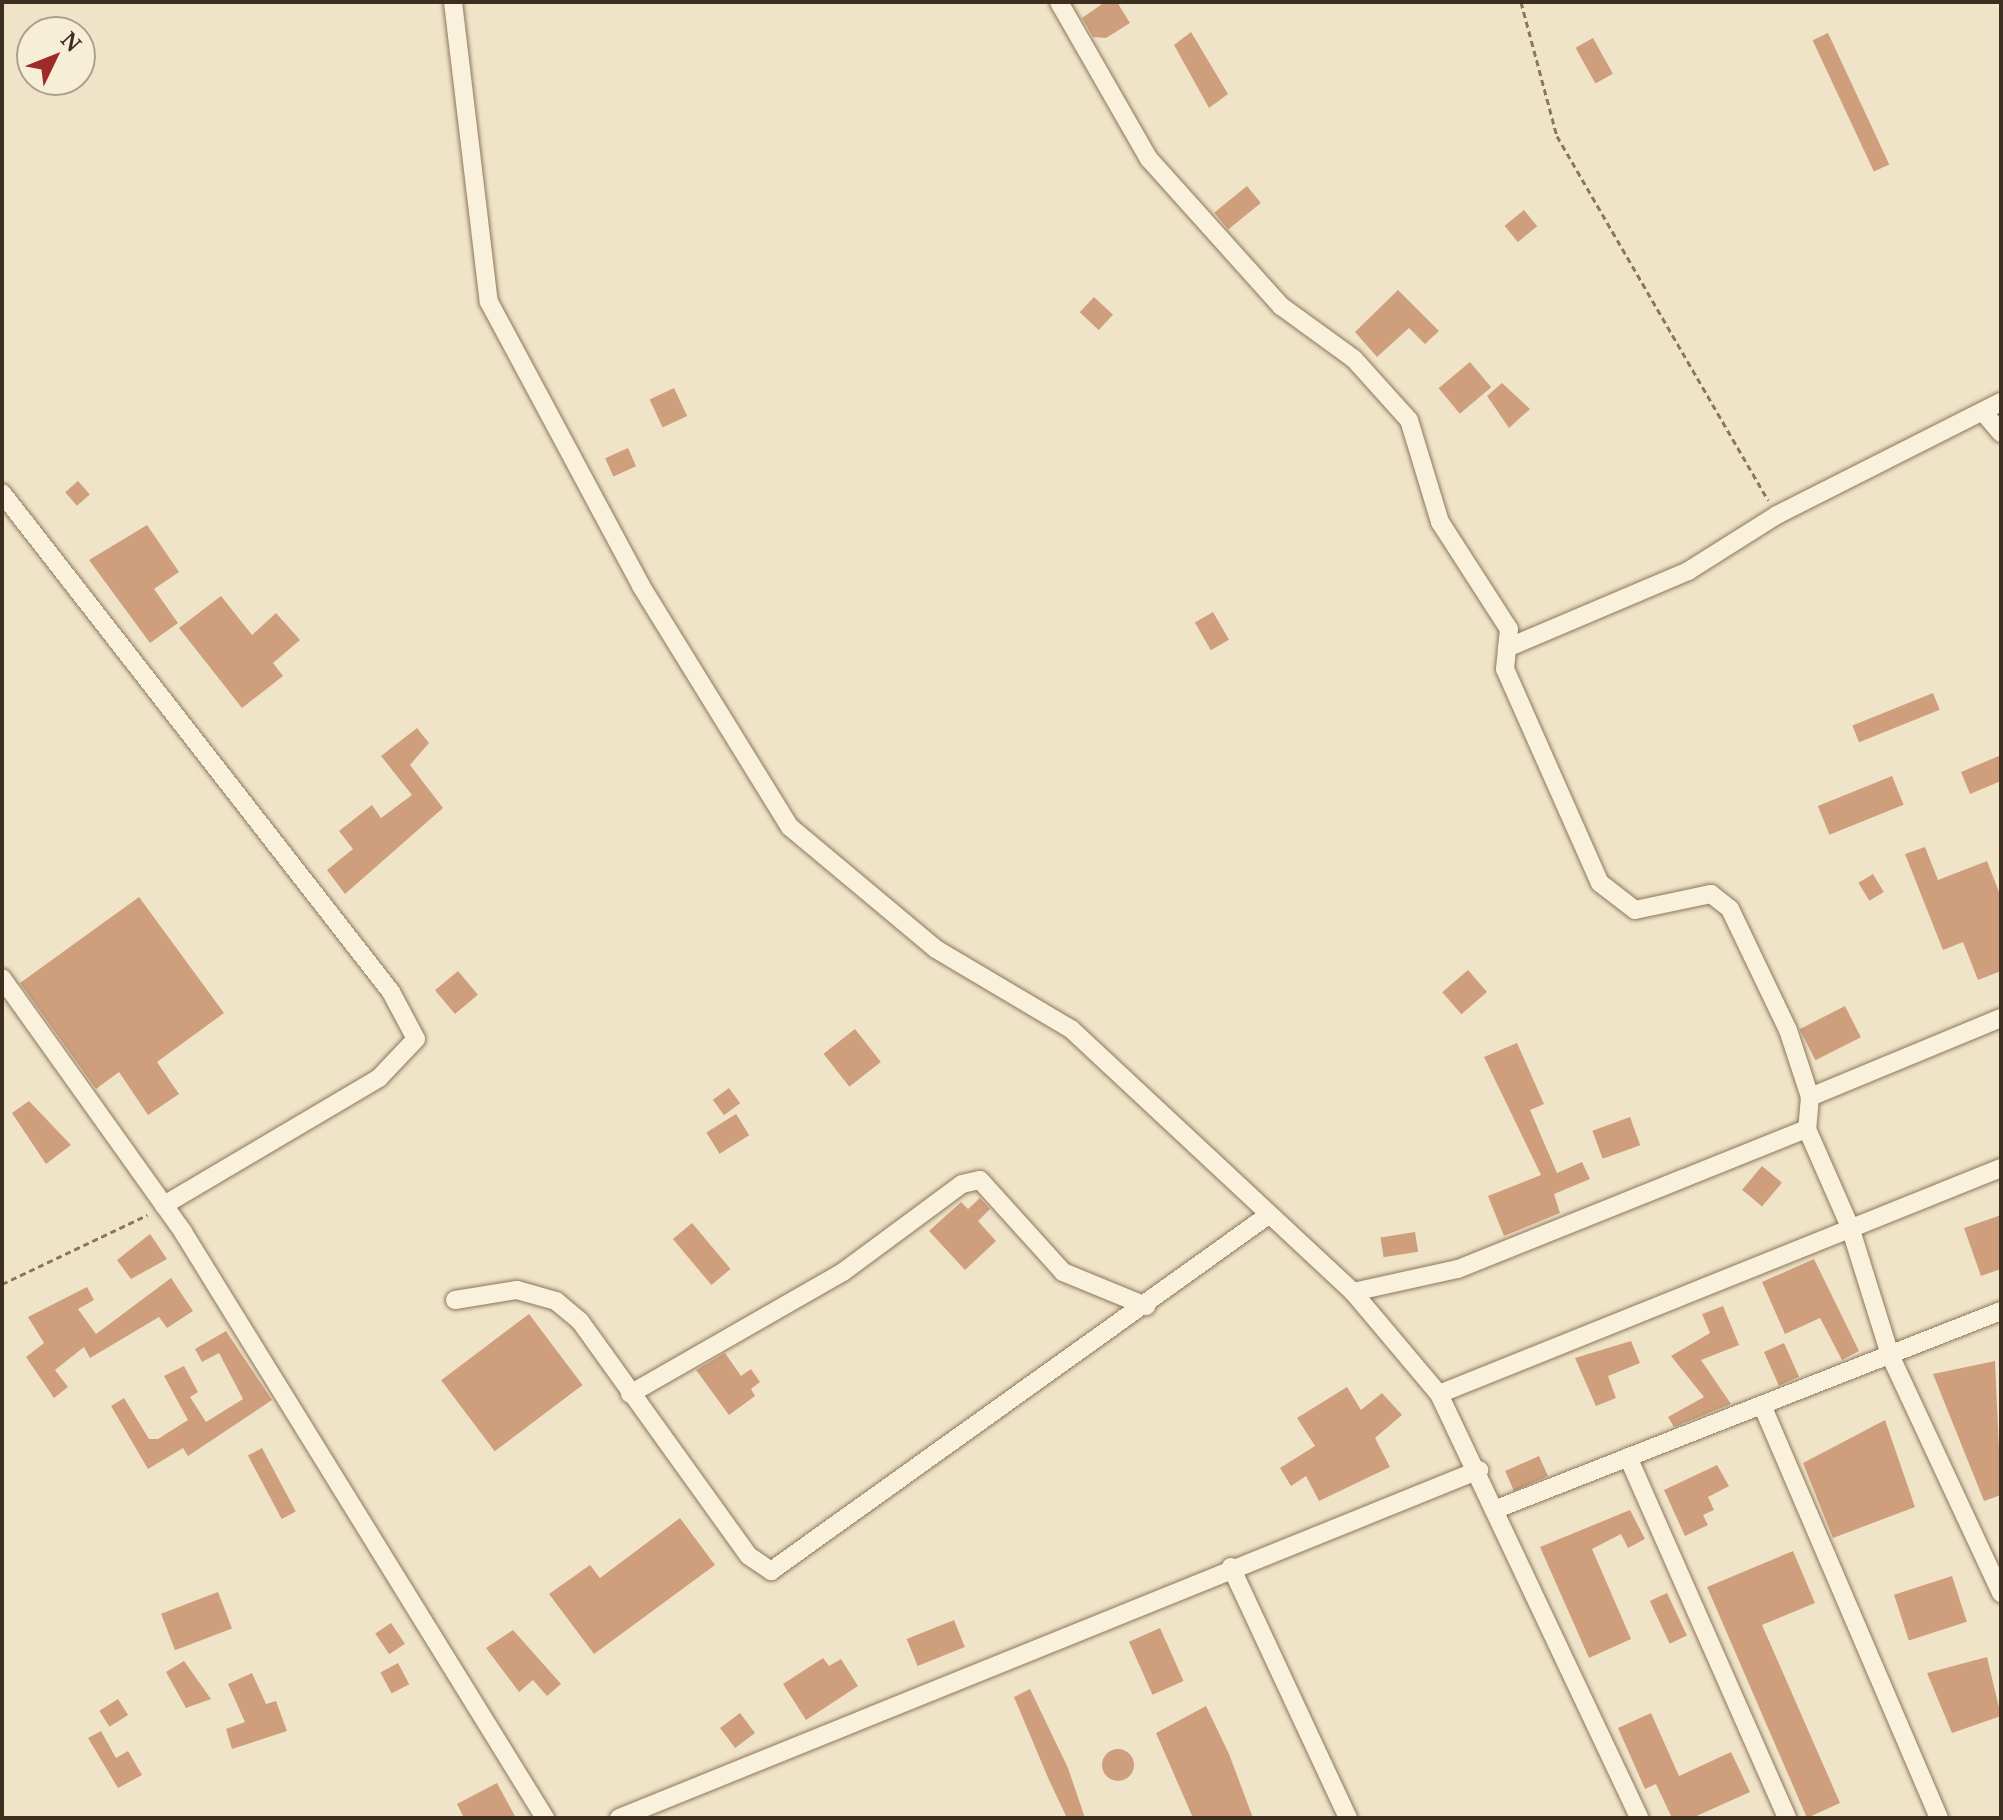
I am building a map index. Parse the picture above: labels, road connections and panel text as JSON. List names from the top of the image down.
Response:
{
  "north": "top right"
}
